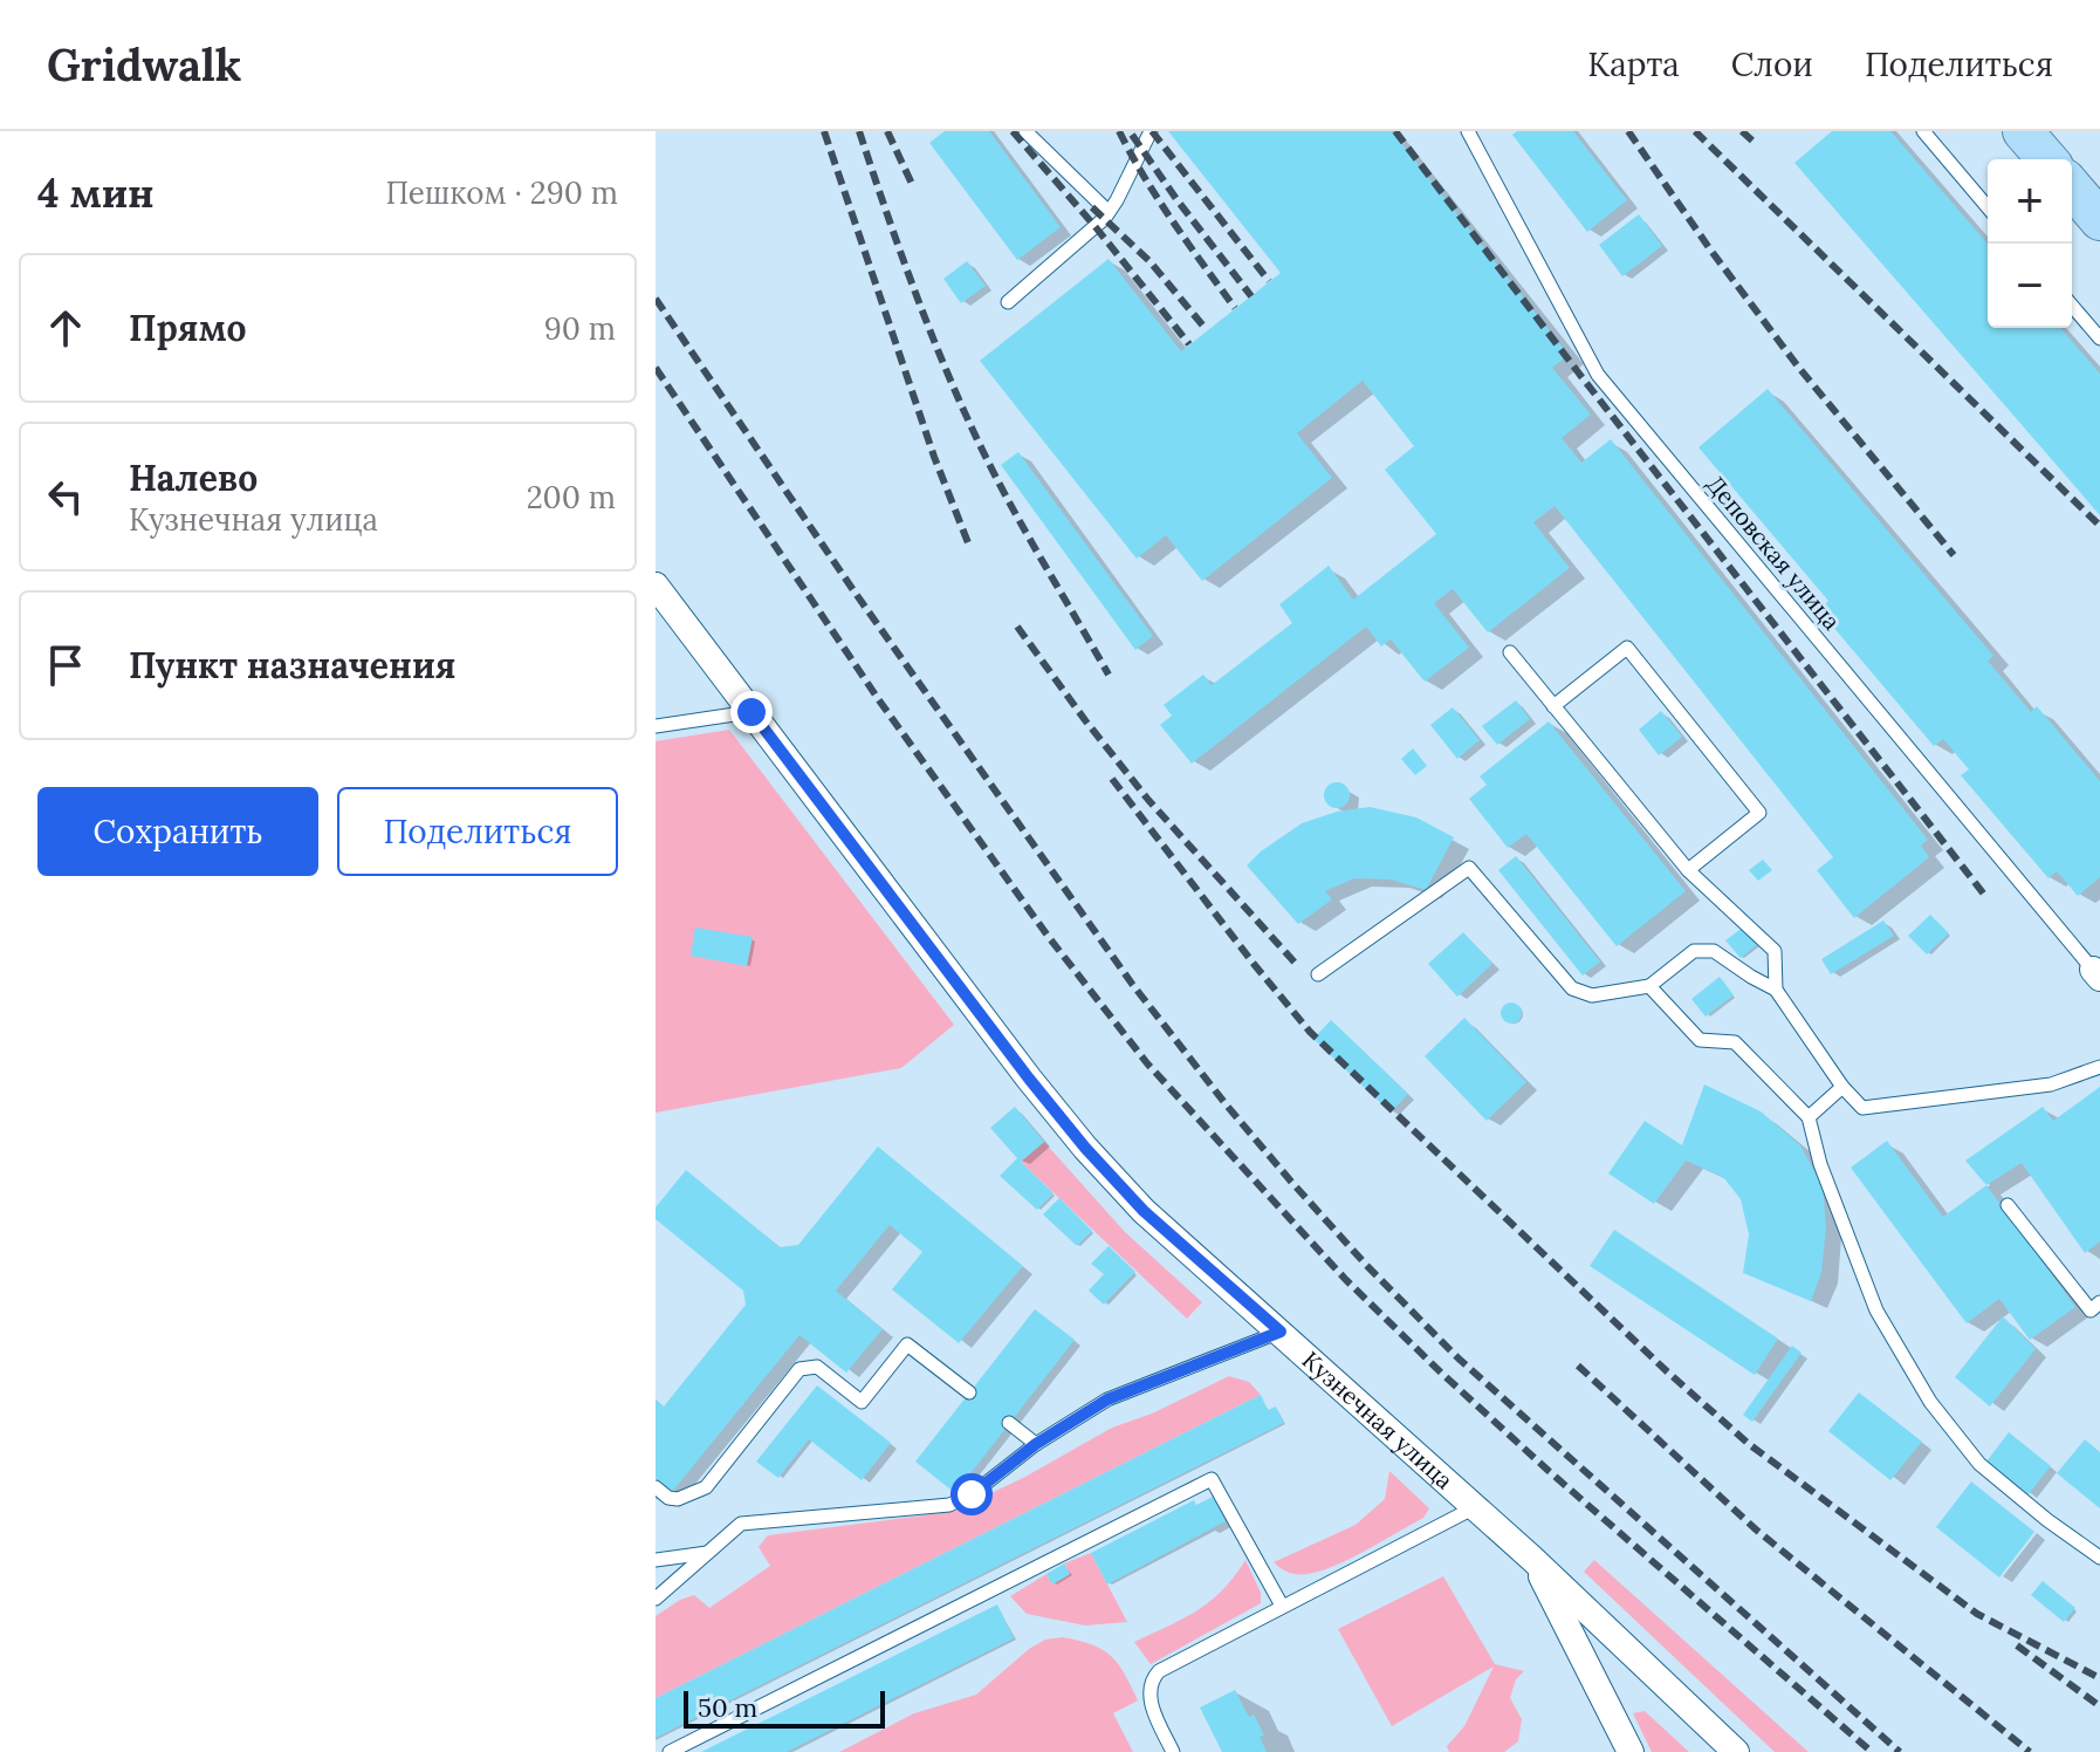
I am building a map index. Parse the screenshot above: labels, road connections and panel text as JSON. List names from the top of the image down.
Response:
{
  "streets": {
    "street": ["Кузнечная улица"],
    "lane": ["Деповская улица"]
  },
  "scale_bar": "50 m",
  "page": {
    "header": "Gridwalk",
    "nav": ["Карта", "Слои", "Поделиться"],
    "heading": ["4 мин", "Пешком · 290 m"],
    "map_buttons": ["+", "−"],
    "list": [
      ["Прямо", "90 m"],
      ["Налево", "Кузнечная улица", "200 m"],
      "Пункт назначения"
    ],
    "buttons": ["Сохранить", "Поделиться"],
    "scale": "50 m"
  }
}
